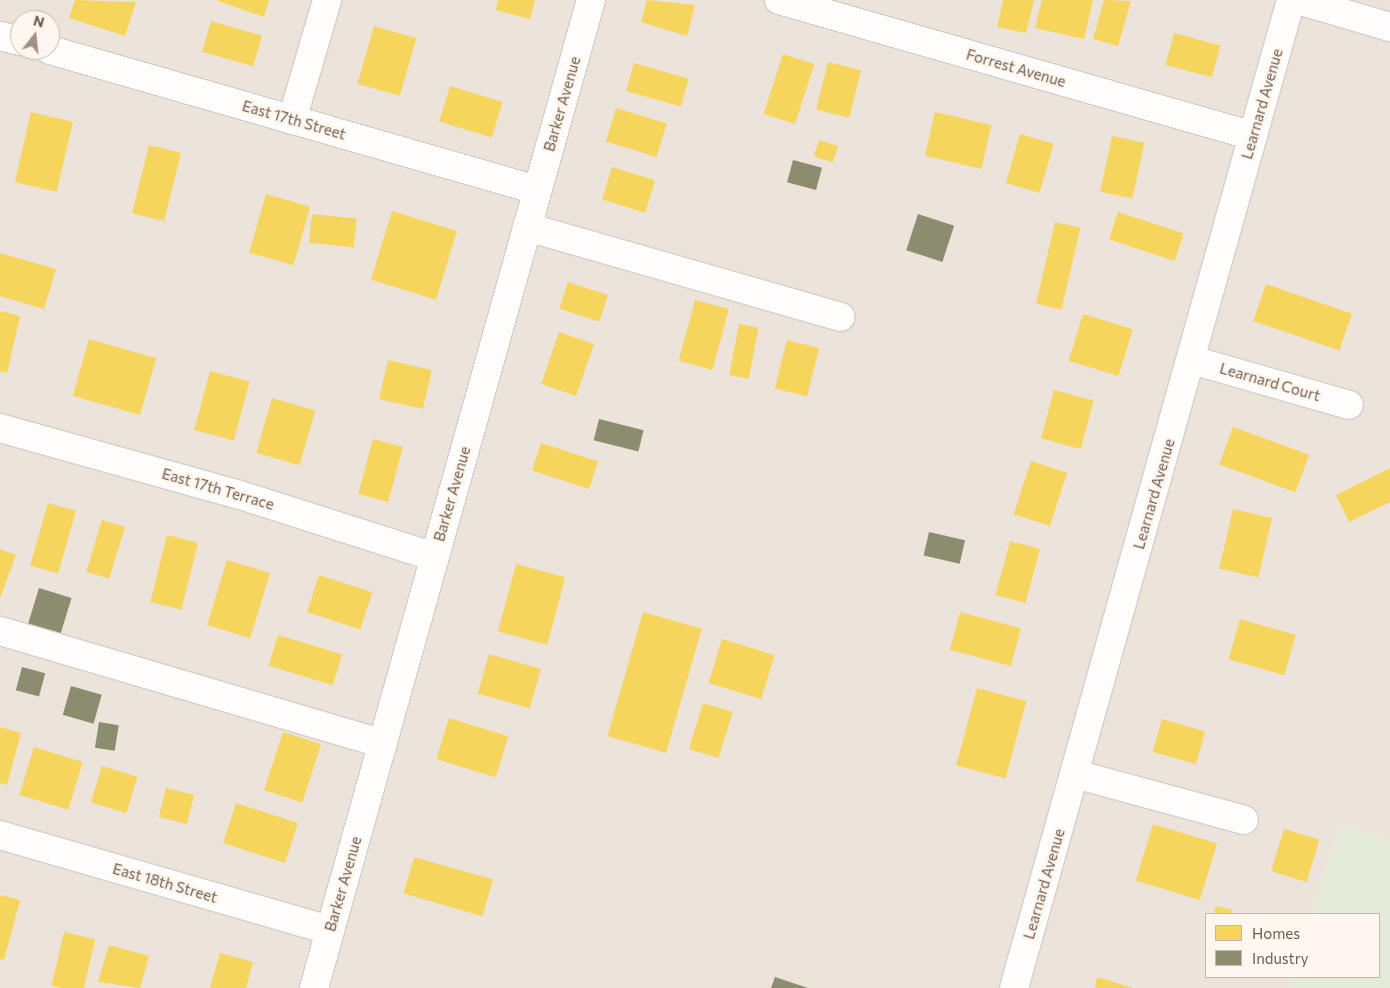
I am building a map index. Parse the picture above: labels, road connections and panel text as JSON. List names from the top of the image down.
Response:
{
  "streets": {
    "street": [
      "Forrest Avenue",
      "Barker Avenue",
      "Learnard Avenue",
      "East 17th Street",
      "Learnard Court",
      "East 17th Terrace",
      "East 18th Street"
    ]
  },
  "crossings": [
    ["Forrest Avenue", "Learnard Avenue"],
    ["Barker Avenue", "East 17th Street"],
    ["Barker Avenue", "East 17th Terrace"],
    ["Barker Avenue", "East 18th Street"],
    ["Learnard Avenue", "Learnard Court"]
  ],
  "legend": ["Homes", "Industry"],
  "north": "top"
}
